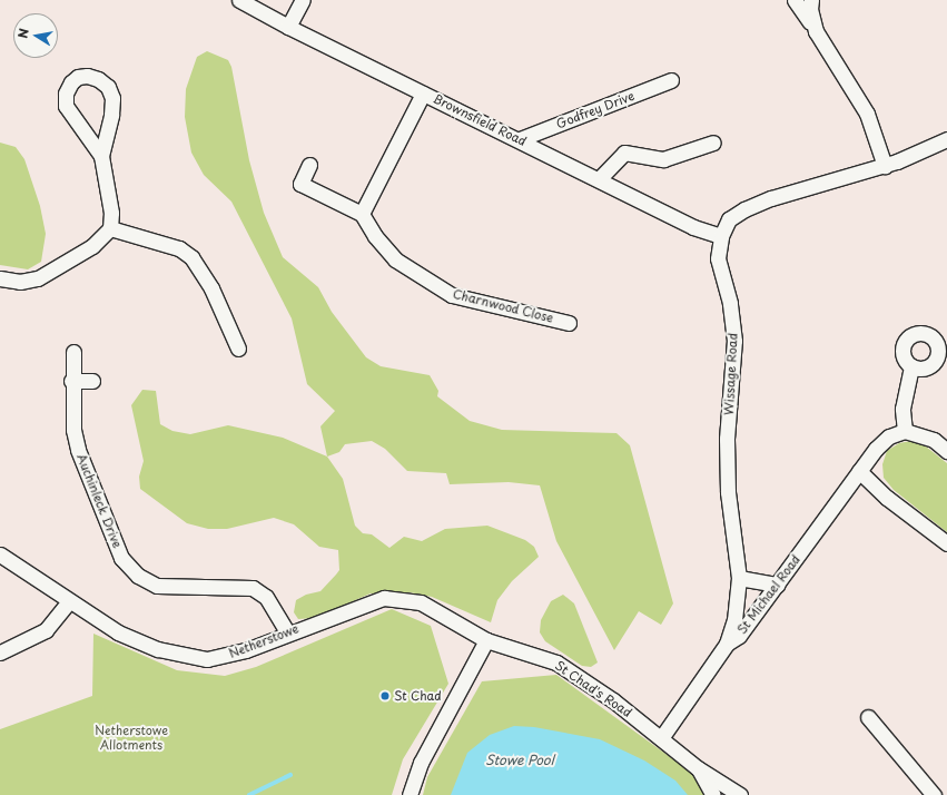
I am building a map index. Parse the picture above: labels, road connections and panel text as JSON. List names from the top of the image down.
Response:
{
  "streets": {
    "street": [
      "Godfrey Drive",
      "Brownsfield Road",
      "Charnwood Close",
      "Wissage Road",
      "Auchinleck Drive",
      "St Michael Road",
      "Netherstowe",
      "St Chad's Road"
    ]
  },
  "crossings": [
    ["Godfrey Drive", "Brownsfield Road"],
    ["Brownsfield Road", "Wissage Road"],
    ["Wissage Road", "St Michael Road"],
    ["Auchinleck Drive", "Netherstowe"],
    ["St Michael Road", "St Chad's Road"],
    ["Netherstowe", "St Chad's Road"]
  ],
  "water": ["Stowe Pool"],
  "parks": ["Netherstowe Allotments"],
  "places": ["St Chad"],
  "north": "left"
}
